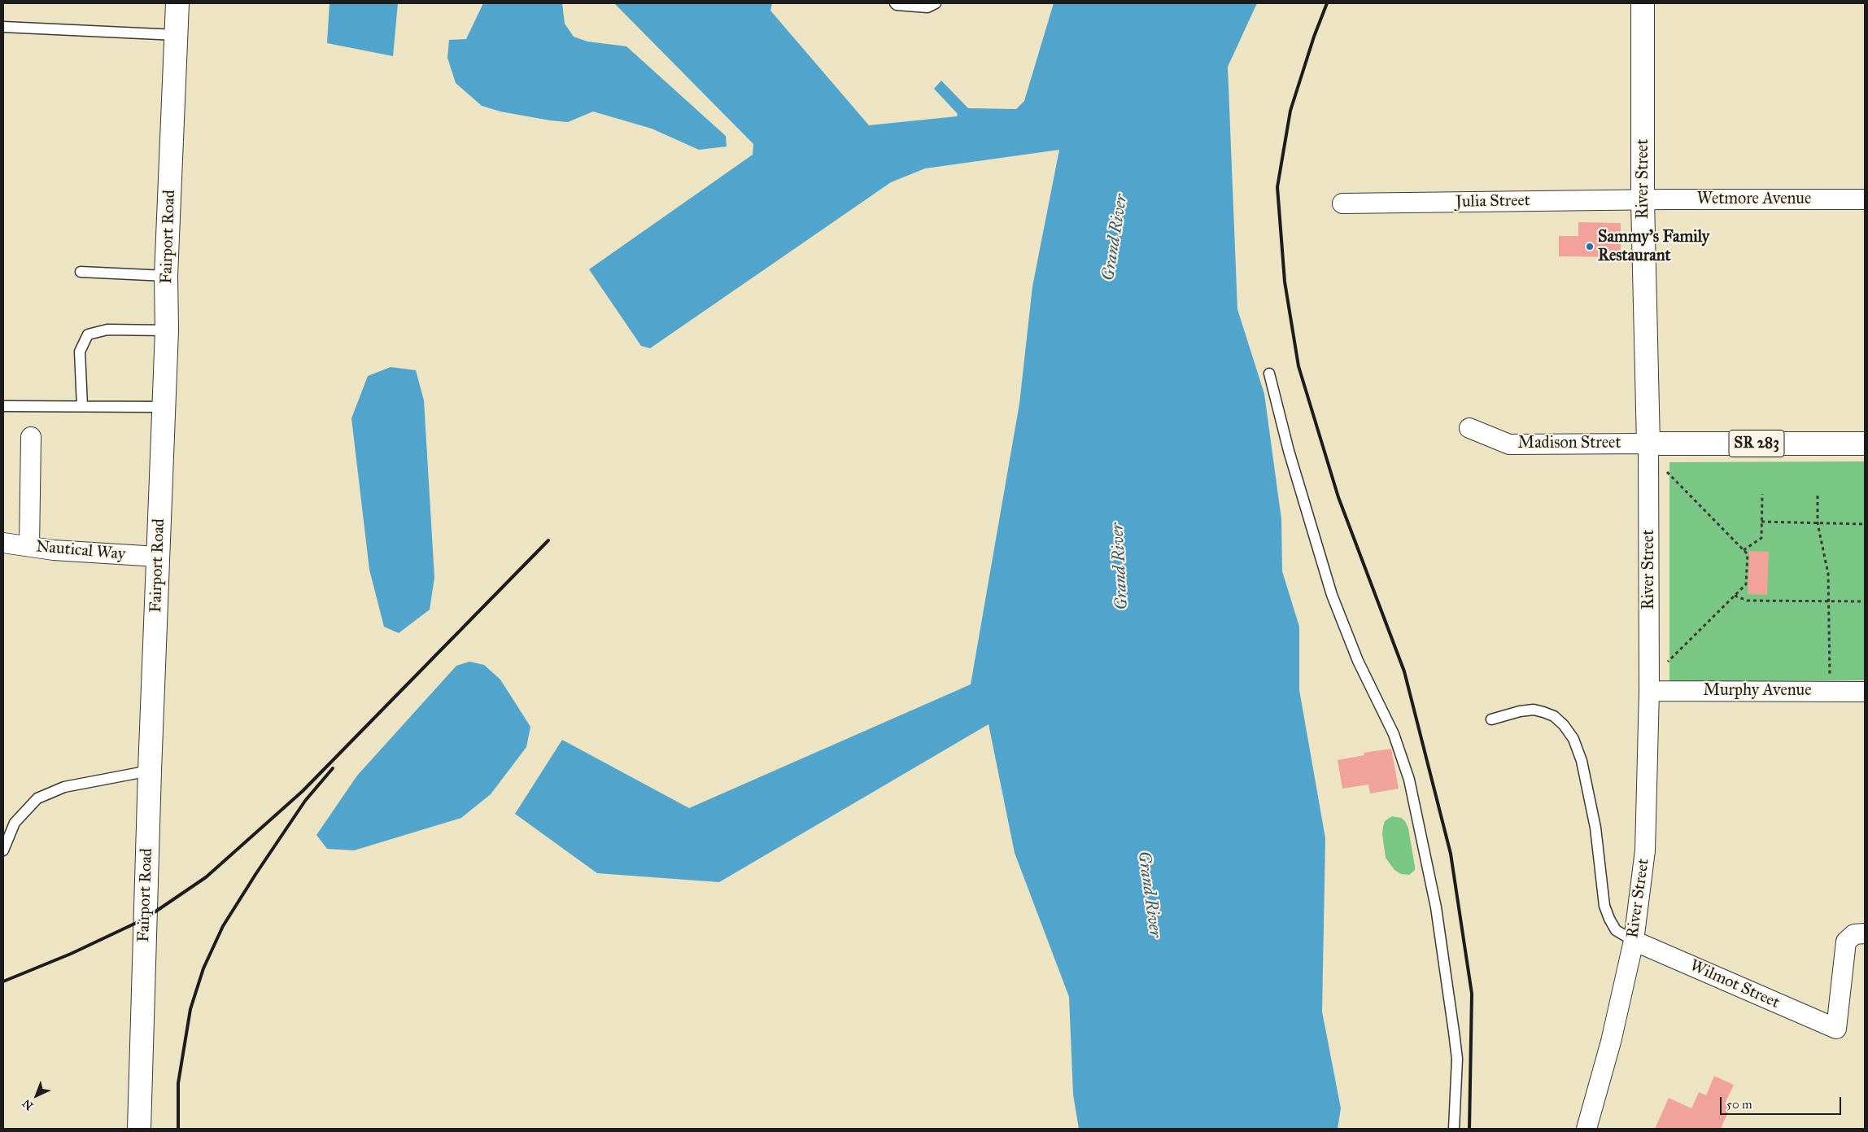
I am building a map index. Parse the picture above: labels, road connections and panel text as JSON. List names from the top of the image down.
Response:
{
  "streets": {
    "street": [
      "River Street",
      "Wetmore Avenue",
      "Julia Street",
      "Fairport Road",
      "Madison Street",
      "SR 283",
      "Nautical Way",
      "Murphy Avenue",
      "Wilmot Street"
    ]
  },
  "crossings": [
    ["River Street", "Wetmore Avenue"],
    ["River Street", "Julia Street"],
    ["River Street", "Madison Street"],
    ["River Street", "SR 283"],
    ["River Street", "Murphy Avenue"],
    ["River Street", "Wilmot Street"],
    ["Wetmore Avenue", "Julia Street"],
    ["Fairport Road", "Nautical Way"],
    ["Madison Street", "SR 283"]
  ],
  "water": ["Grand River"],
  "places": ["Sammy's Family Restaurant"],
  "scale_bar": "50 m",
  "north": "bottom left"
}
